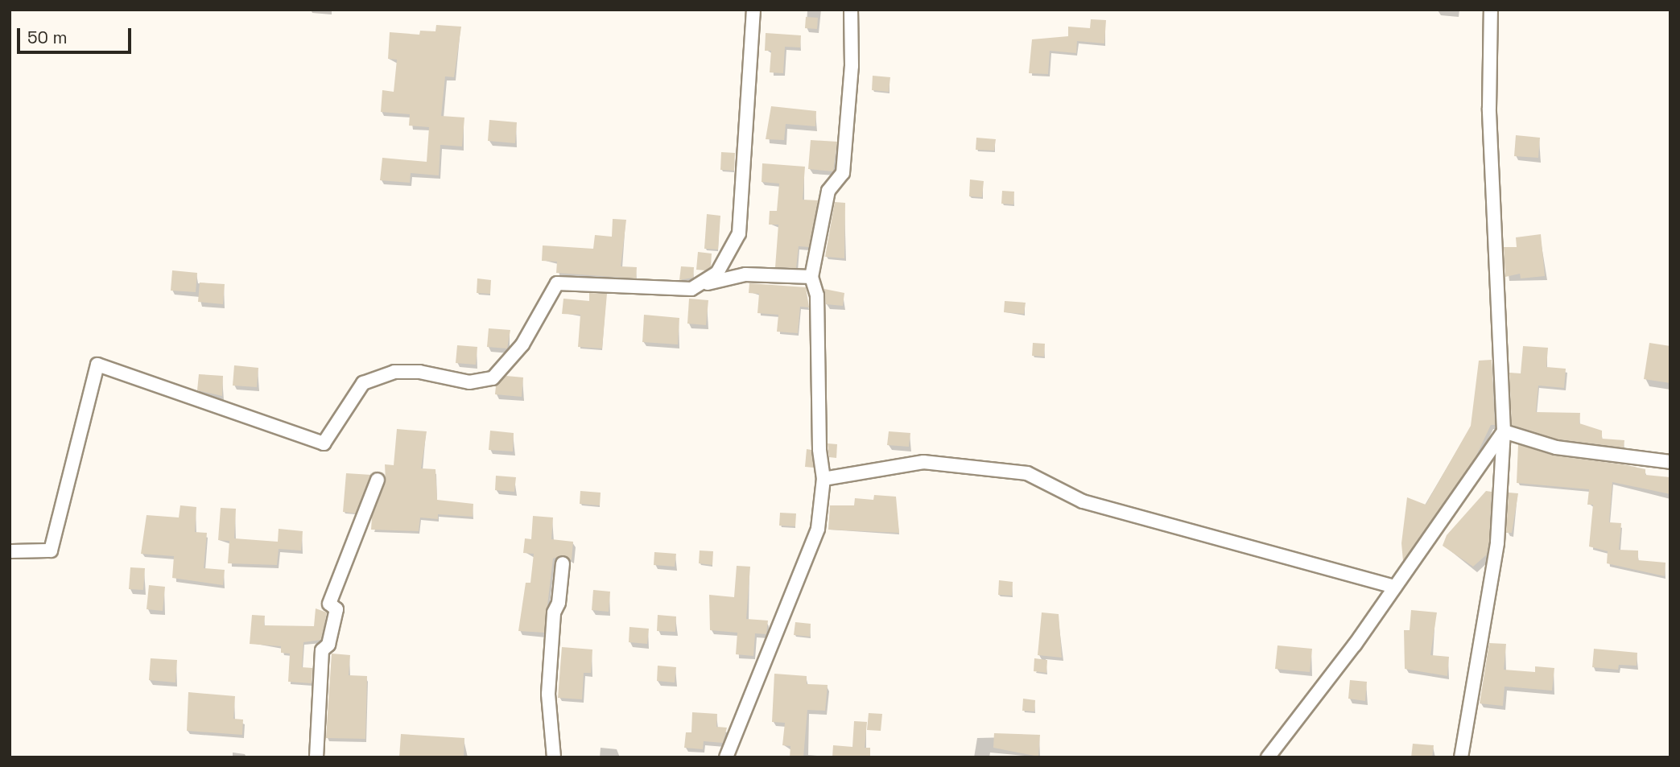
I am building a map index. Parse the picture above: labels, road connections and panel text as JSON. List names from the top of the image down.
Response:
{
  "scale_bar": "50 m"
}
